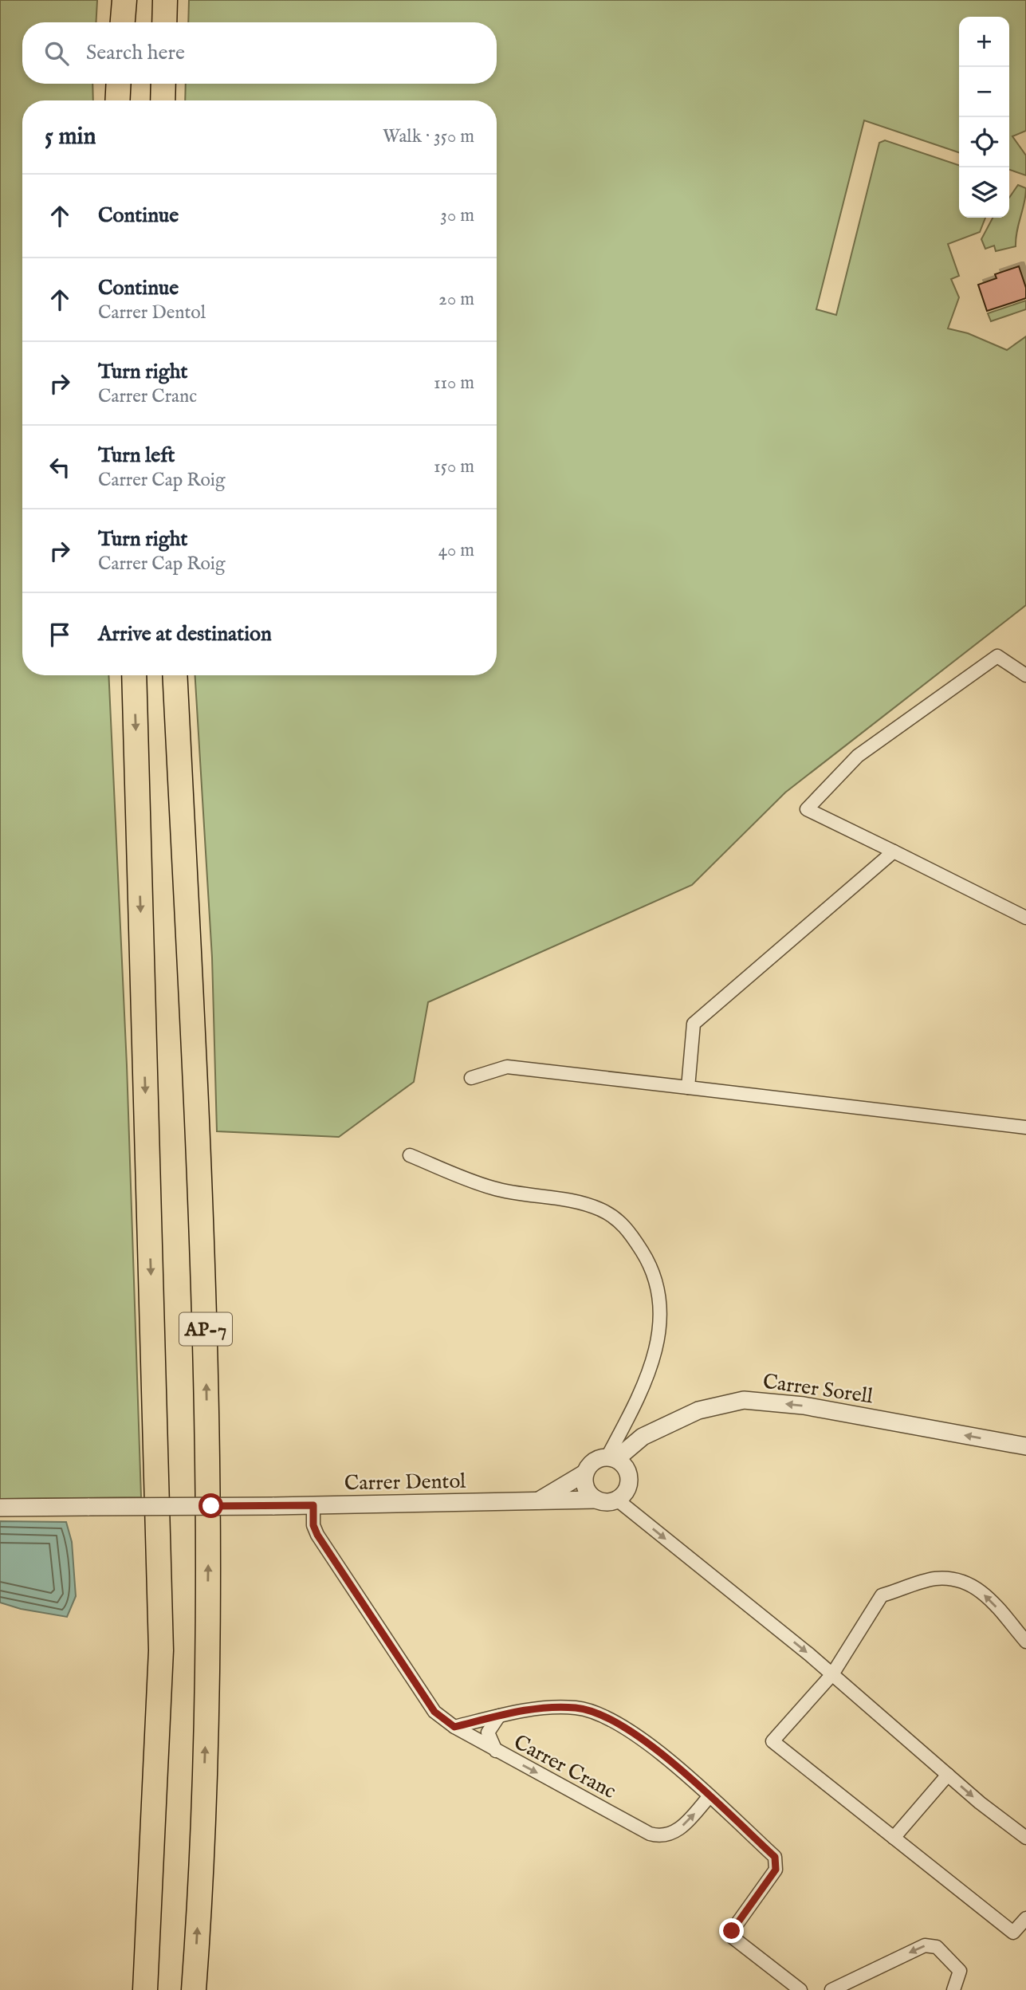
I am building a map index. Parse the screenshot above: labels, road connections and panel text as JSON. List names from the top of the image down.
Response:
{
  "streets": {
    "highway": ["AP-7"],
    "street": ["Carrer Sorell", "Carrer Dentol", "Carrer Cranc"]
  },
  "crossings": [
    ["Carrer Sorell", "Carrer Dentol"],
    ["Carrer Dentol", "Carrer Cranc"]
  ],
  "one_way": ["Carrer Sorell"],
  "page": {
    "map_buttons": ["+", "−"],
    "search": "Search here",
    "heading": ["5 min", "Walk · 350 m"],
    "list": [
      ["Continue", "30 m"],
      ["Continue", "Carrer Dentol", "20 m"],
      ["Turn right", "Carrer Cranc", "110 m"],
      ["Turn left", "Carrer Cap Roig", "150 m"],
      ["Turn right", "Carrer Cap Roig", "40 m"],
      "Arrive at destination"
    ]
  }
}
